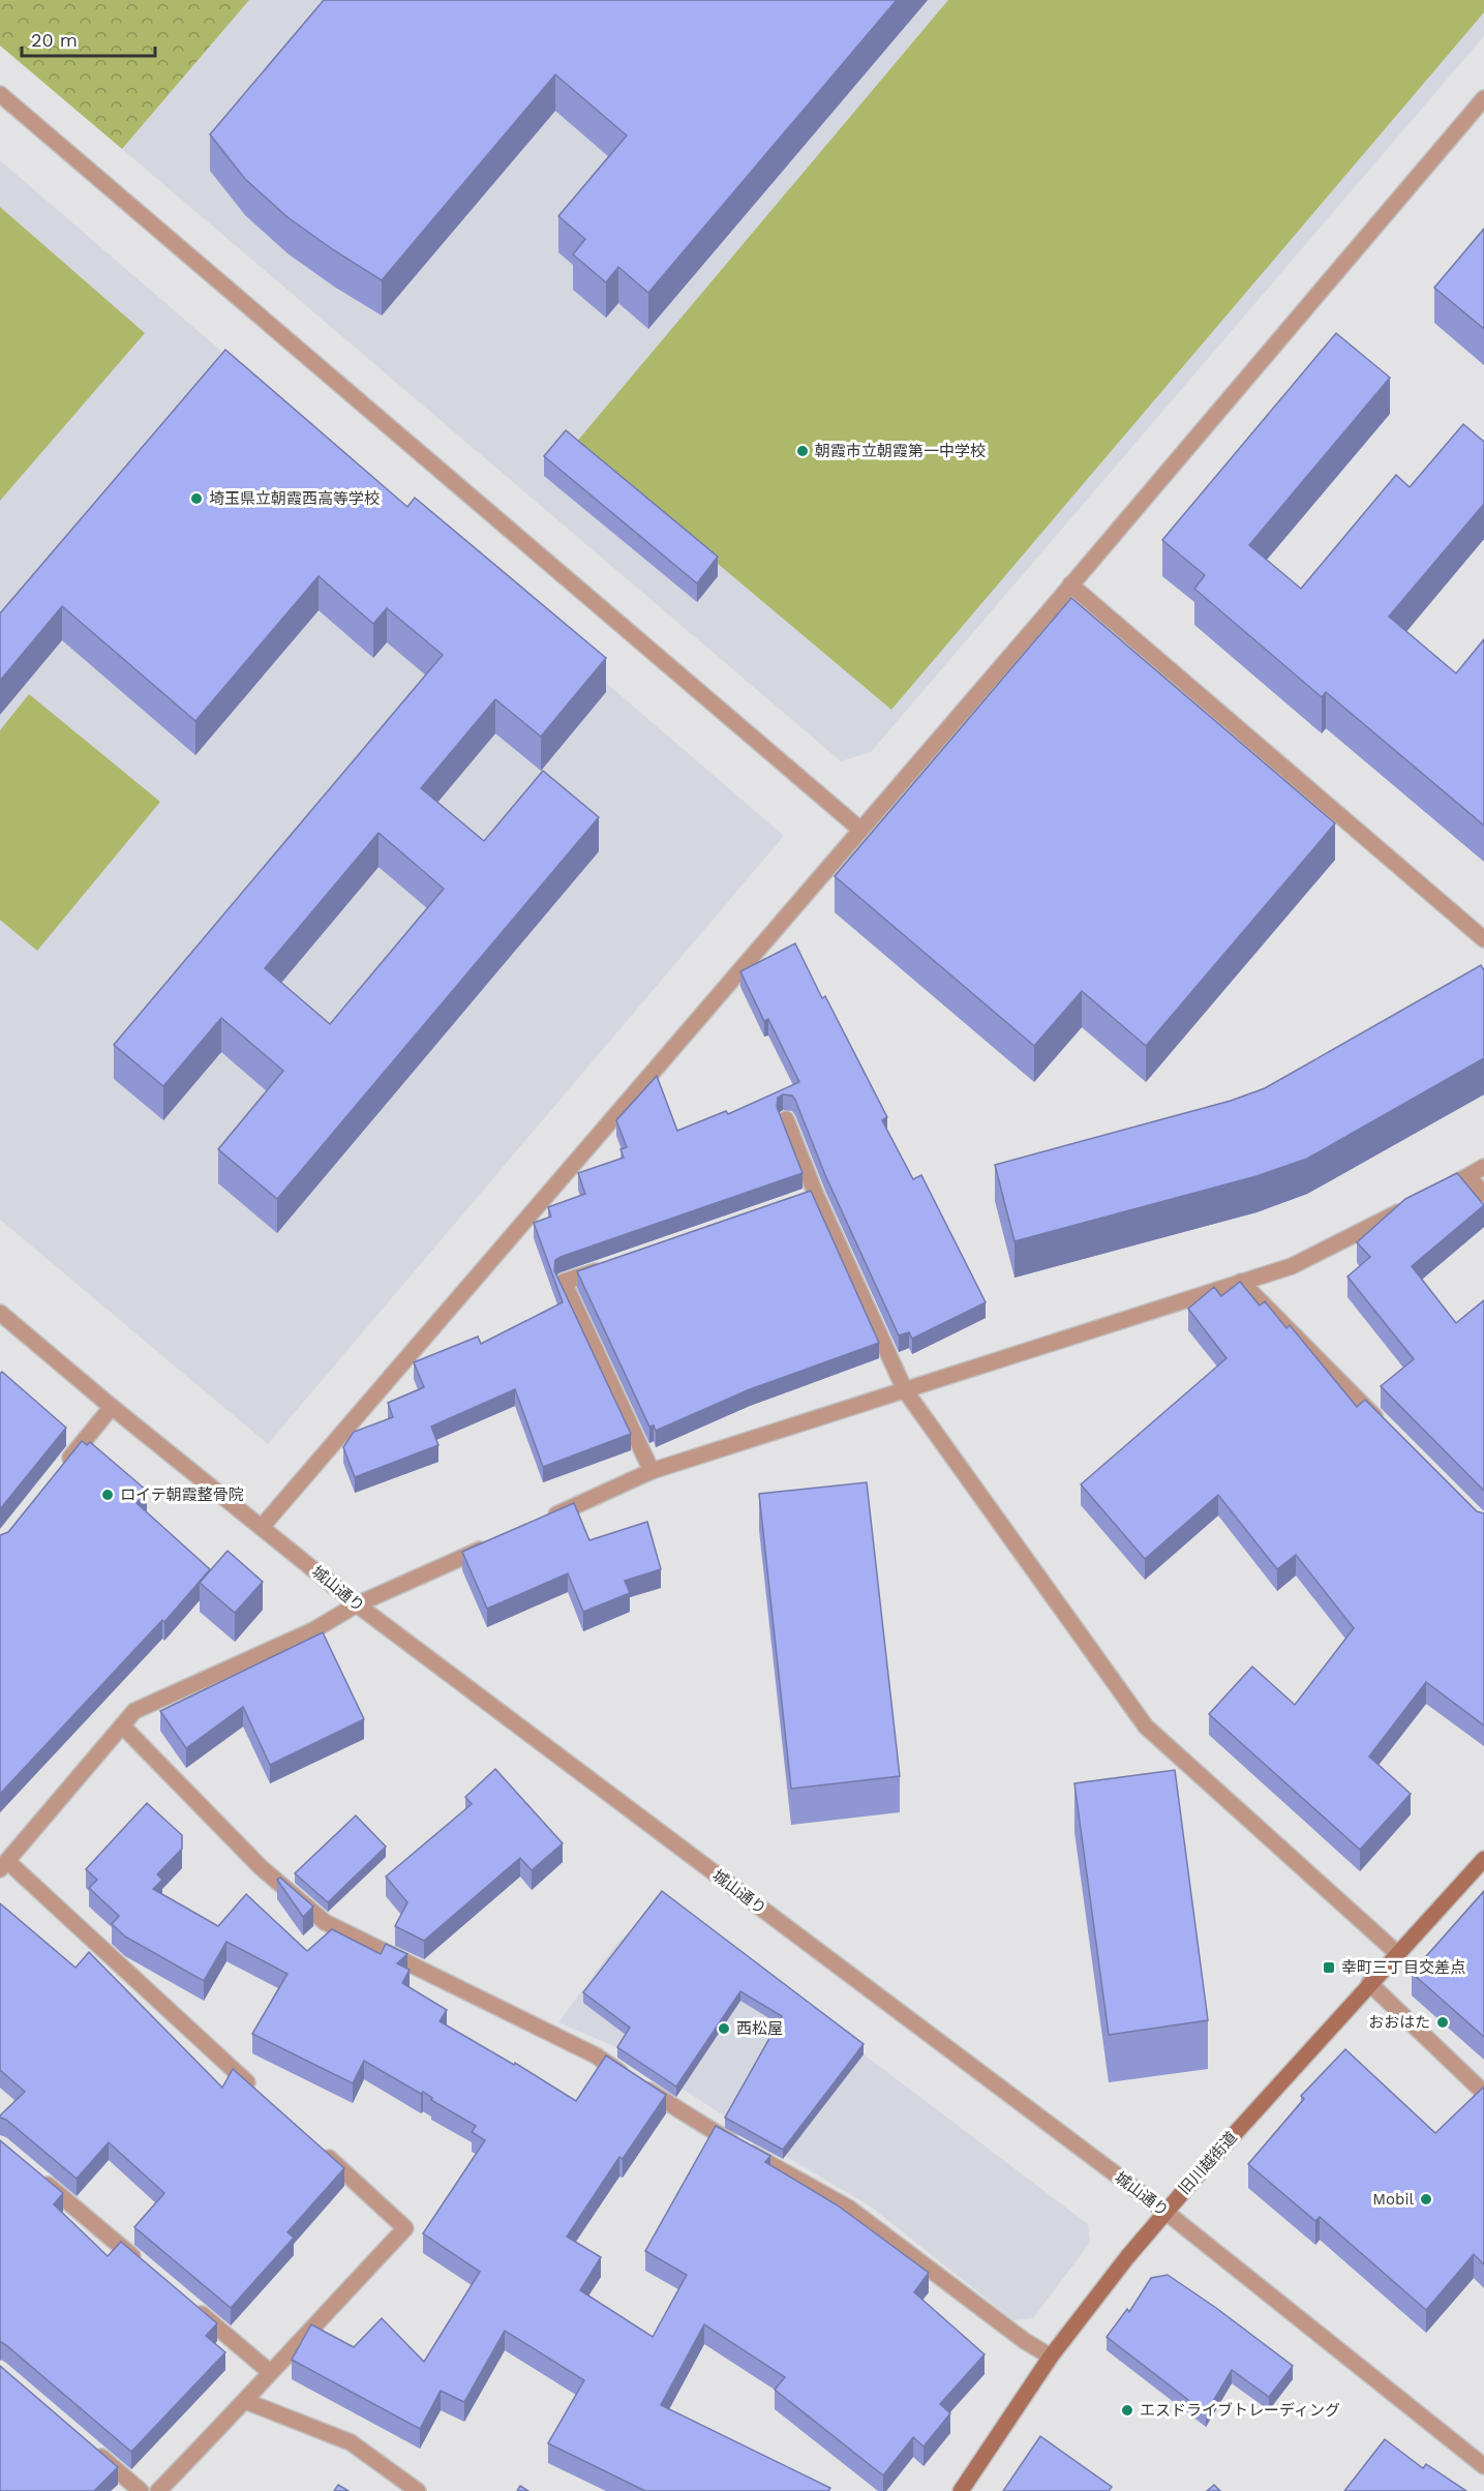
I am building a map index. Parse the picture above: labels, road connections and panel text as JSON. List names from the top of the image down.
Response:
{
  "streets": {
    "main road": ["旧川越街道"],
    "street": ["城山通り"]
  },
  "crossings": [
    ["城山通り", "旧川越街道"]
  ],
  "places": {
    "other": [
      "朝霞市立朝霞第一中学校",
      "埼玉県立朝霞西高等学校",
      "ロイテ朝霞整骨院",
      "おおはた",
      "西松屋",
      "Mobil",
      "エスドライブトレーディング"
    ],
    "transit": ["幸町三丁目交差点"]
  },
  "scale_bar": "20 m"
}
